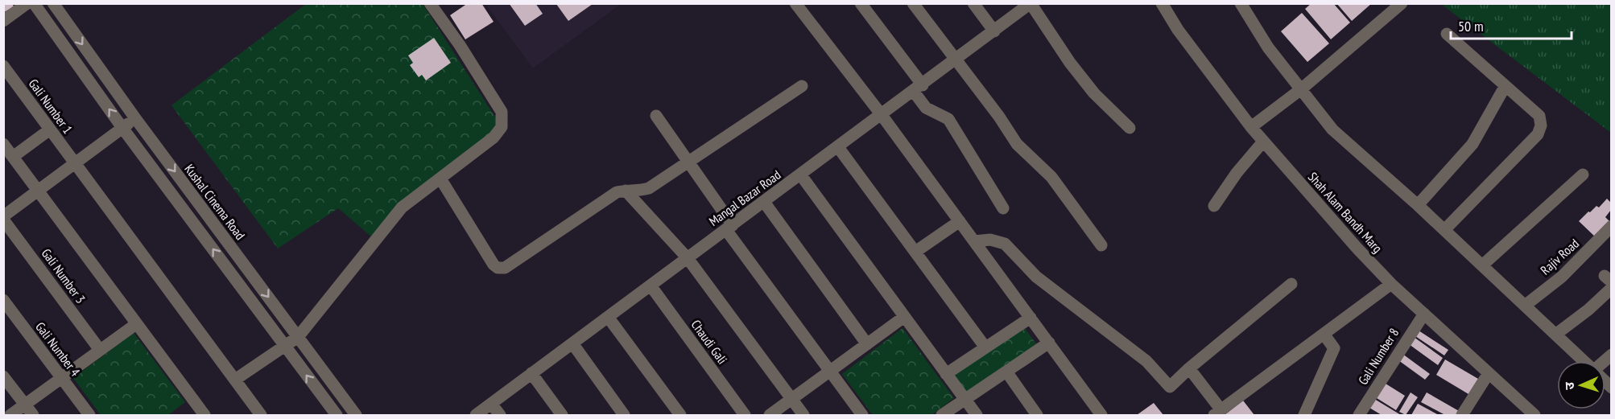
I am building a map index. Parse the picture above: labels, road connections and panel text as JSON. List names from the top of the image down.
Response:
{
  "streets": {
    "street": [
      "Gali Number 1",
      "Mangal Bazar Road",
      "Kushal Cinema Road",
      "Shah Alam Bandh Marg",
      "Rajiv Road",
      "Gali Number 3",
      "Chaudi Gali",
      "Gali Number 4",
      "Gali Number 8"
    ]
  },
  "crossings": [
    ["Mangal Bazar Road", "Chaudi Gali"],
    ["Shah Alam Bandh Marg", "Gali Number 8"]
  ],
  "scale_bar": "50 m",
  "north": "left"
}
